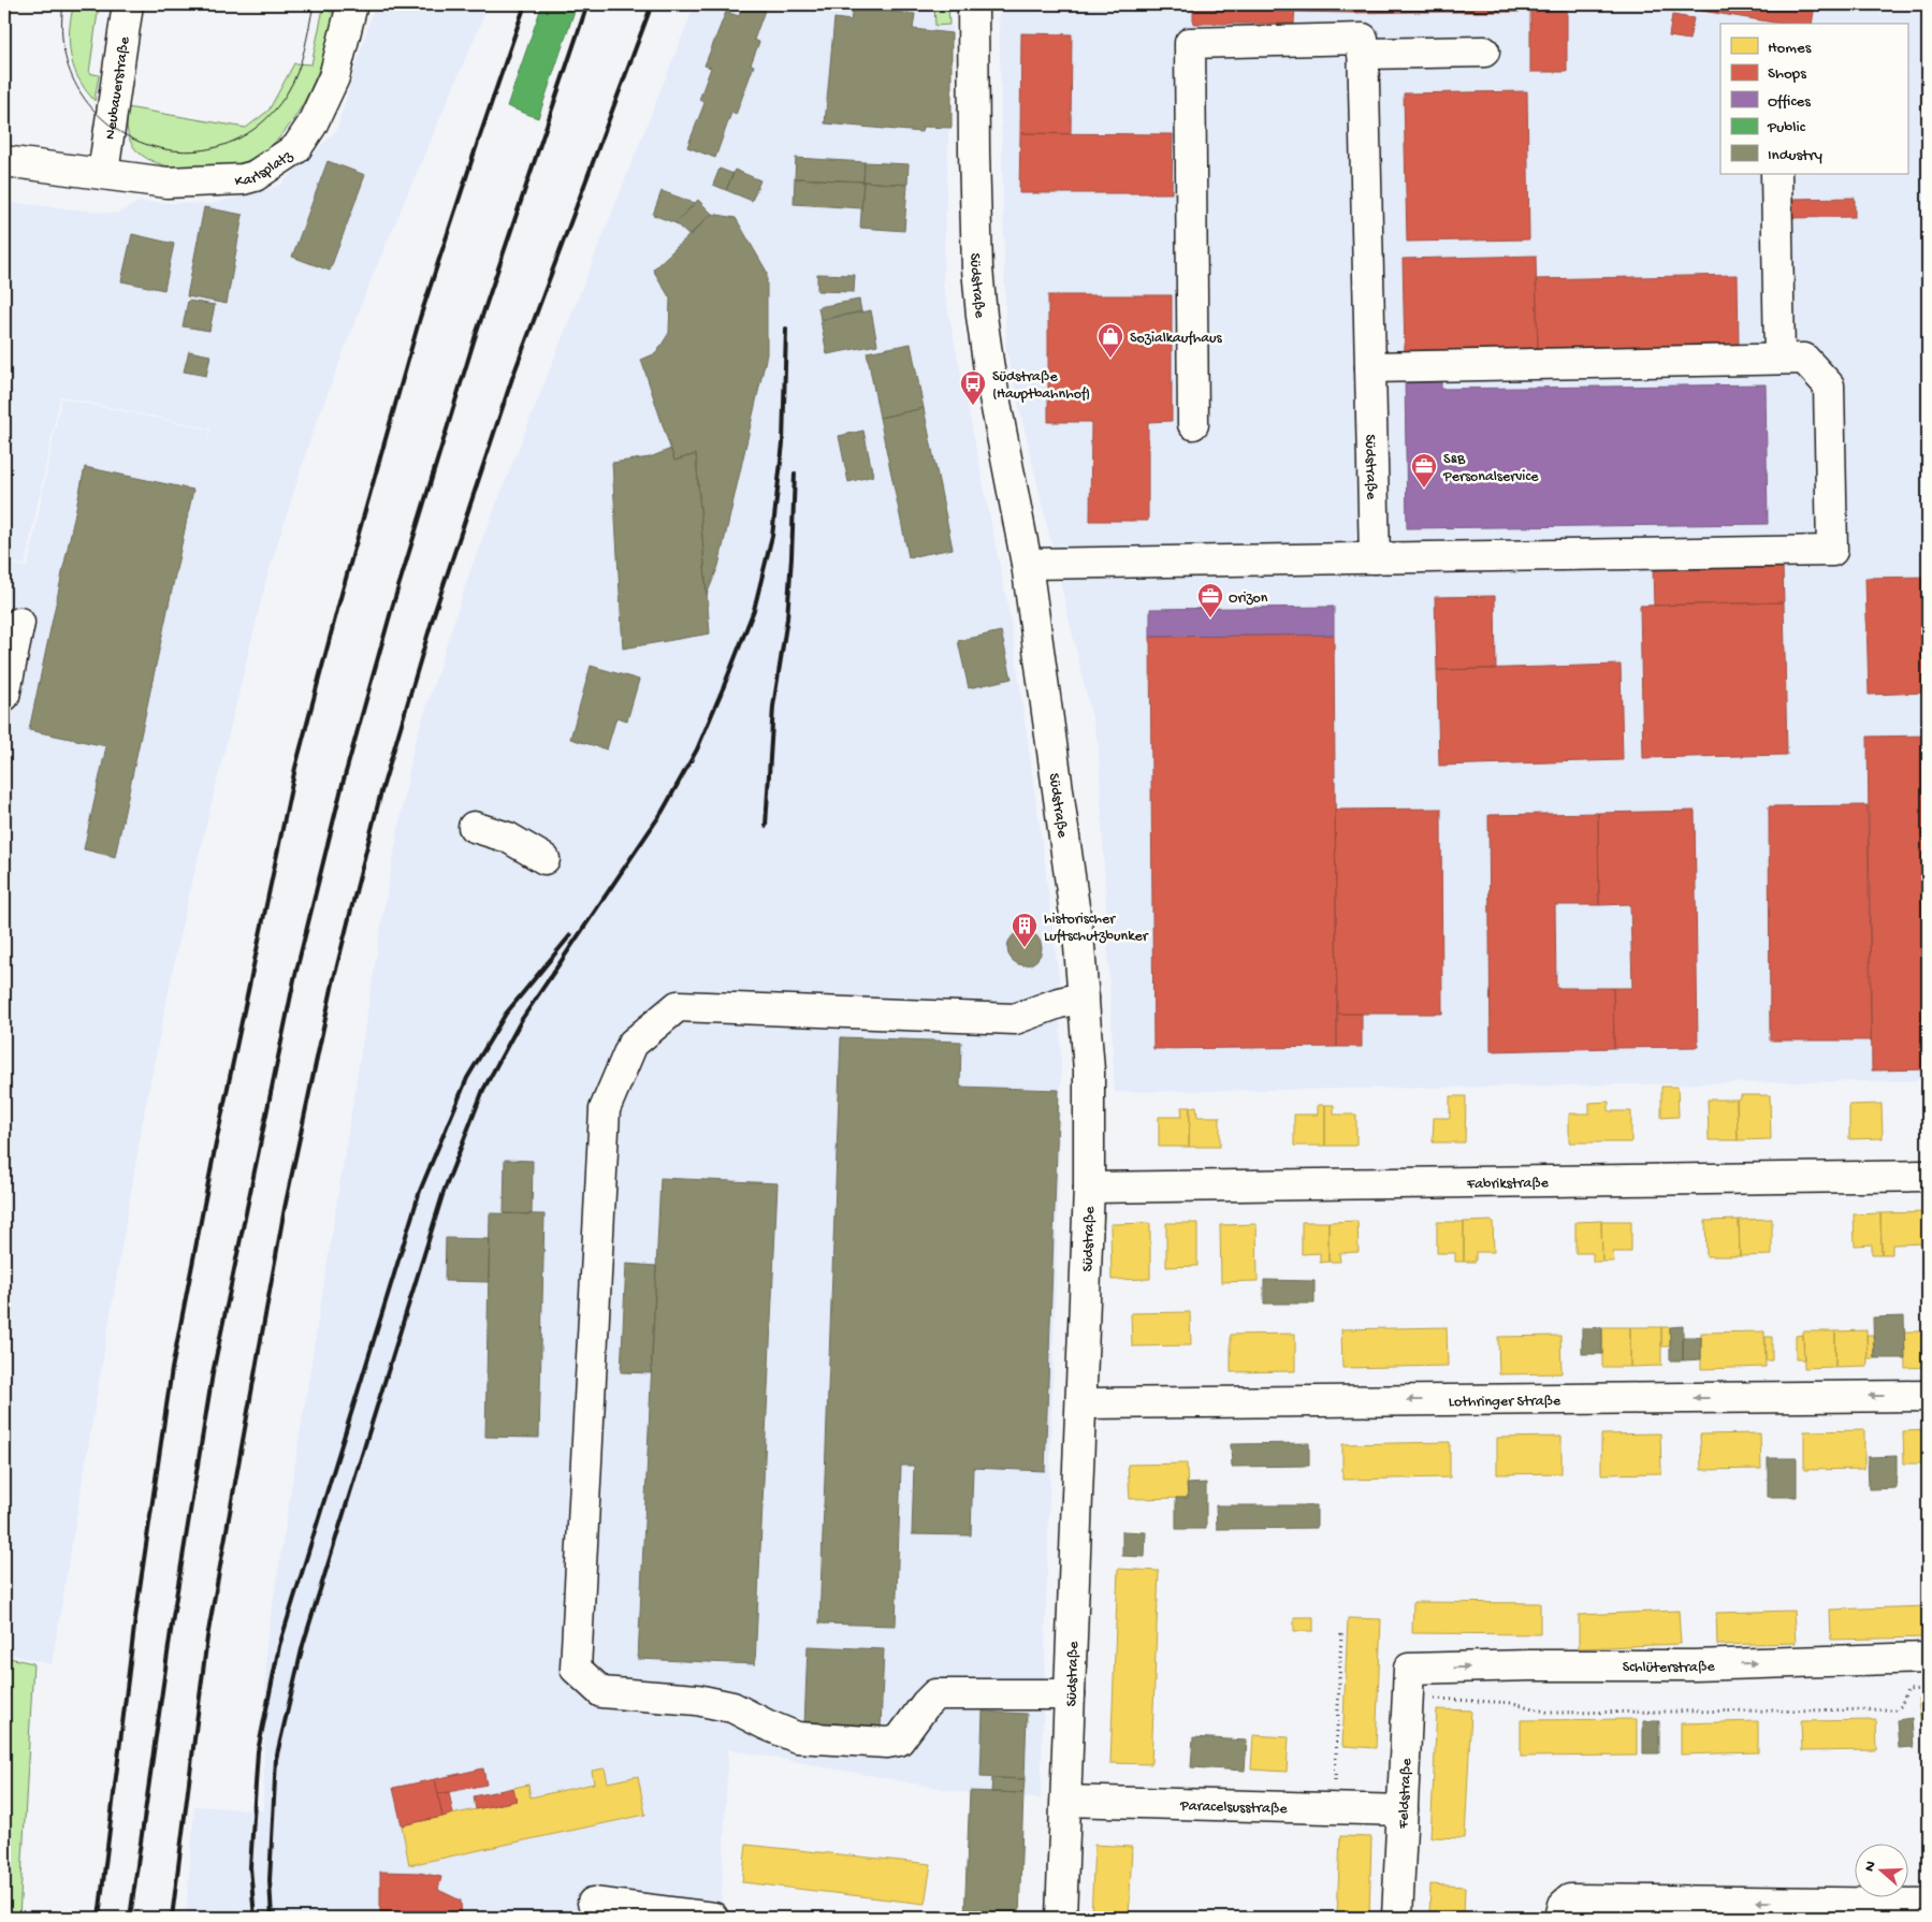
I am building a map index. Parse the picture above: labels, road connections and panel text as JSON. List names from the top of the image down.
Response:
{
  "streets": {
    "street": [
      "Neubauerstraße",
      "Karlsplatz",
      "Südstraße",
      "Fabrikstraße",
      "Lothringer Straße",
      "Schlüterstraße",
      "Feldstraße",
      "Paracelsusstraße"
    ]
  },
  "crossings": [
    ["Neubauerstraße", "Karlsplatz"],
    ["Südstraße", "Fabrikstraße"],
    ["Südstraße", "Lothringer Straße"],
    ["Südstraße", "Paracelsusstraße"],
    ["Schlüterstraße", "Feldstraße"],
    ["Feldstraße", "Paracelsusstraße"]
  ],
  "one_way": ["Lothringer Straße"],
  "places": {
    "shop": ["Sozialkaufhaus"],
    "bus stop": ["Südstraße (Hauptbahnhof)"],
    "office": ["S&B Personalservice", "Orizon"],
    "building": ["historischer Luftschutzbunker"]
  },
  "legend": [
    "Homes",
    "Shops",
    "Offices",
    "Public",
    "Industry"
  ],
  "north": "left"
}
